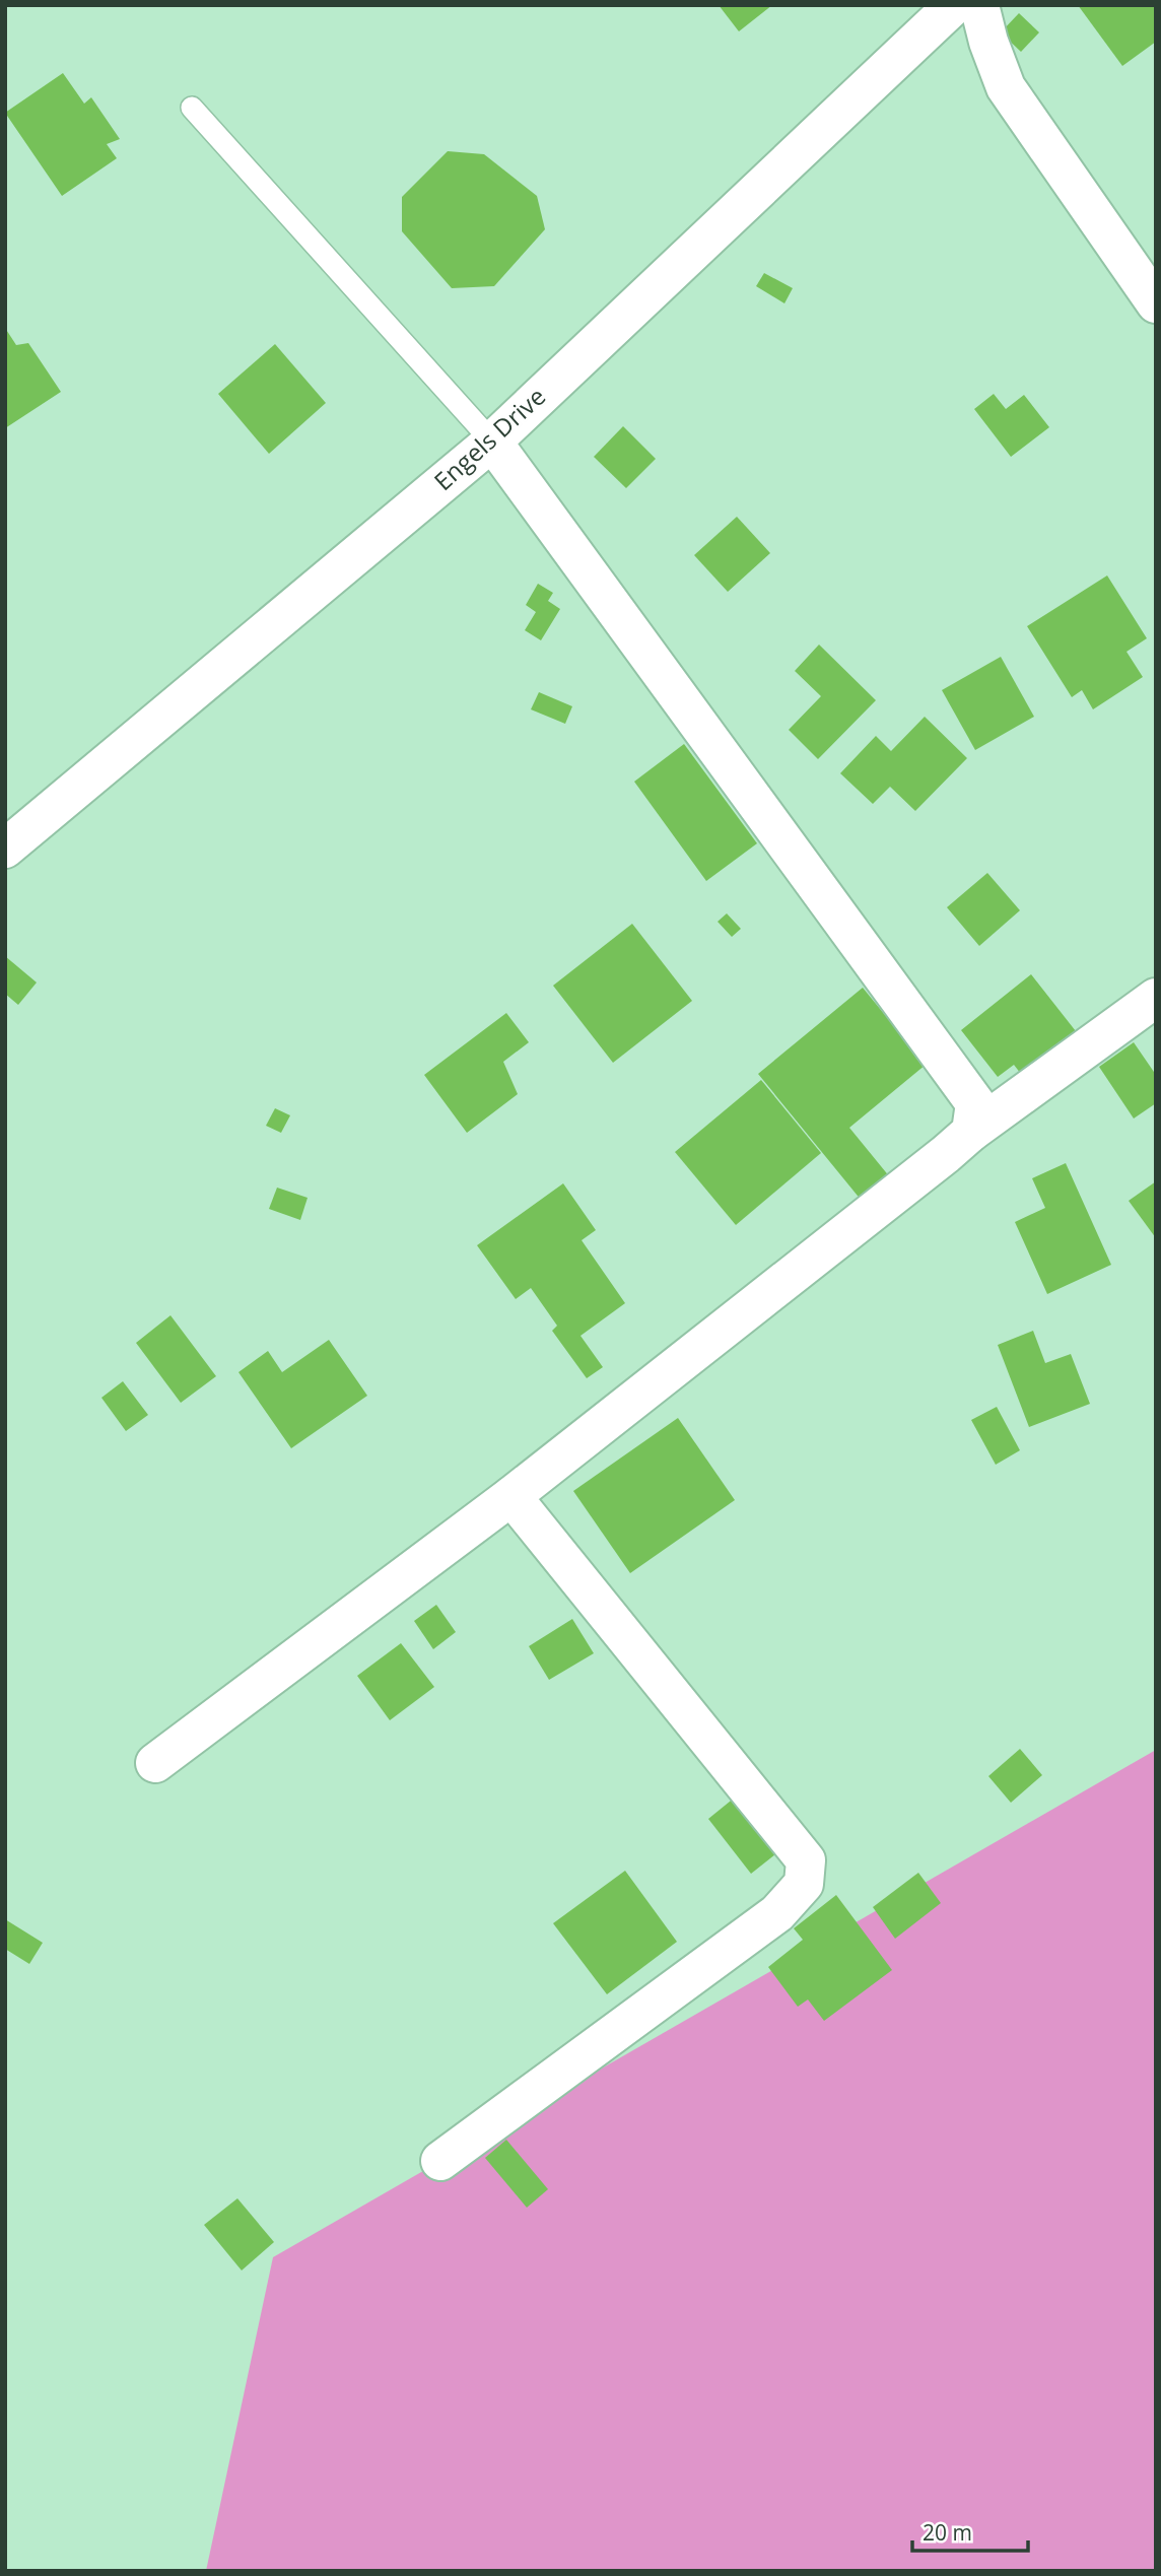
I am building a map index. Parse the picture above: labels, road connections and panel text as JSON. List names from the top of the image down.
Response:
{
  "streets": {
    "street": ["Engels Drive"]
  },
  "scale_bar": "20 m"
}
